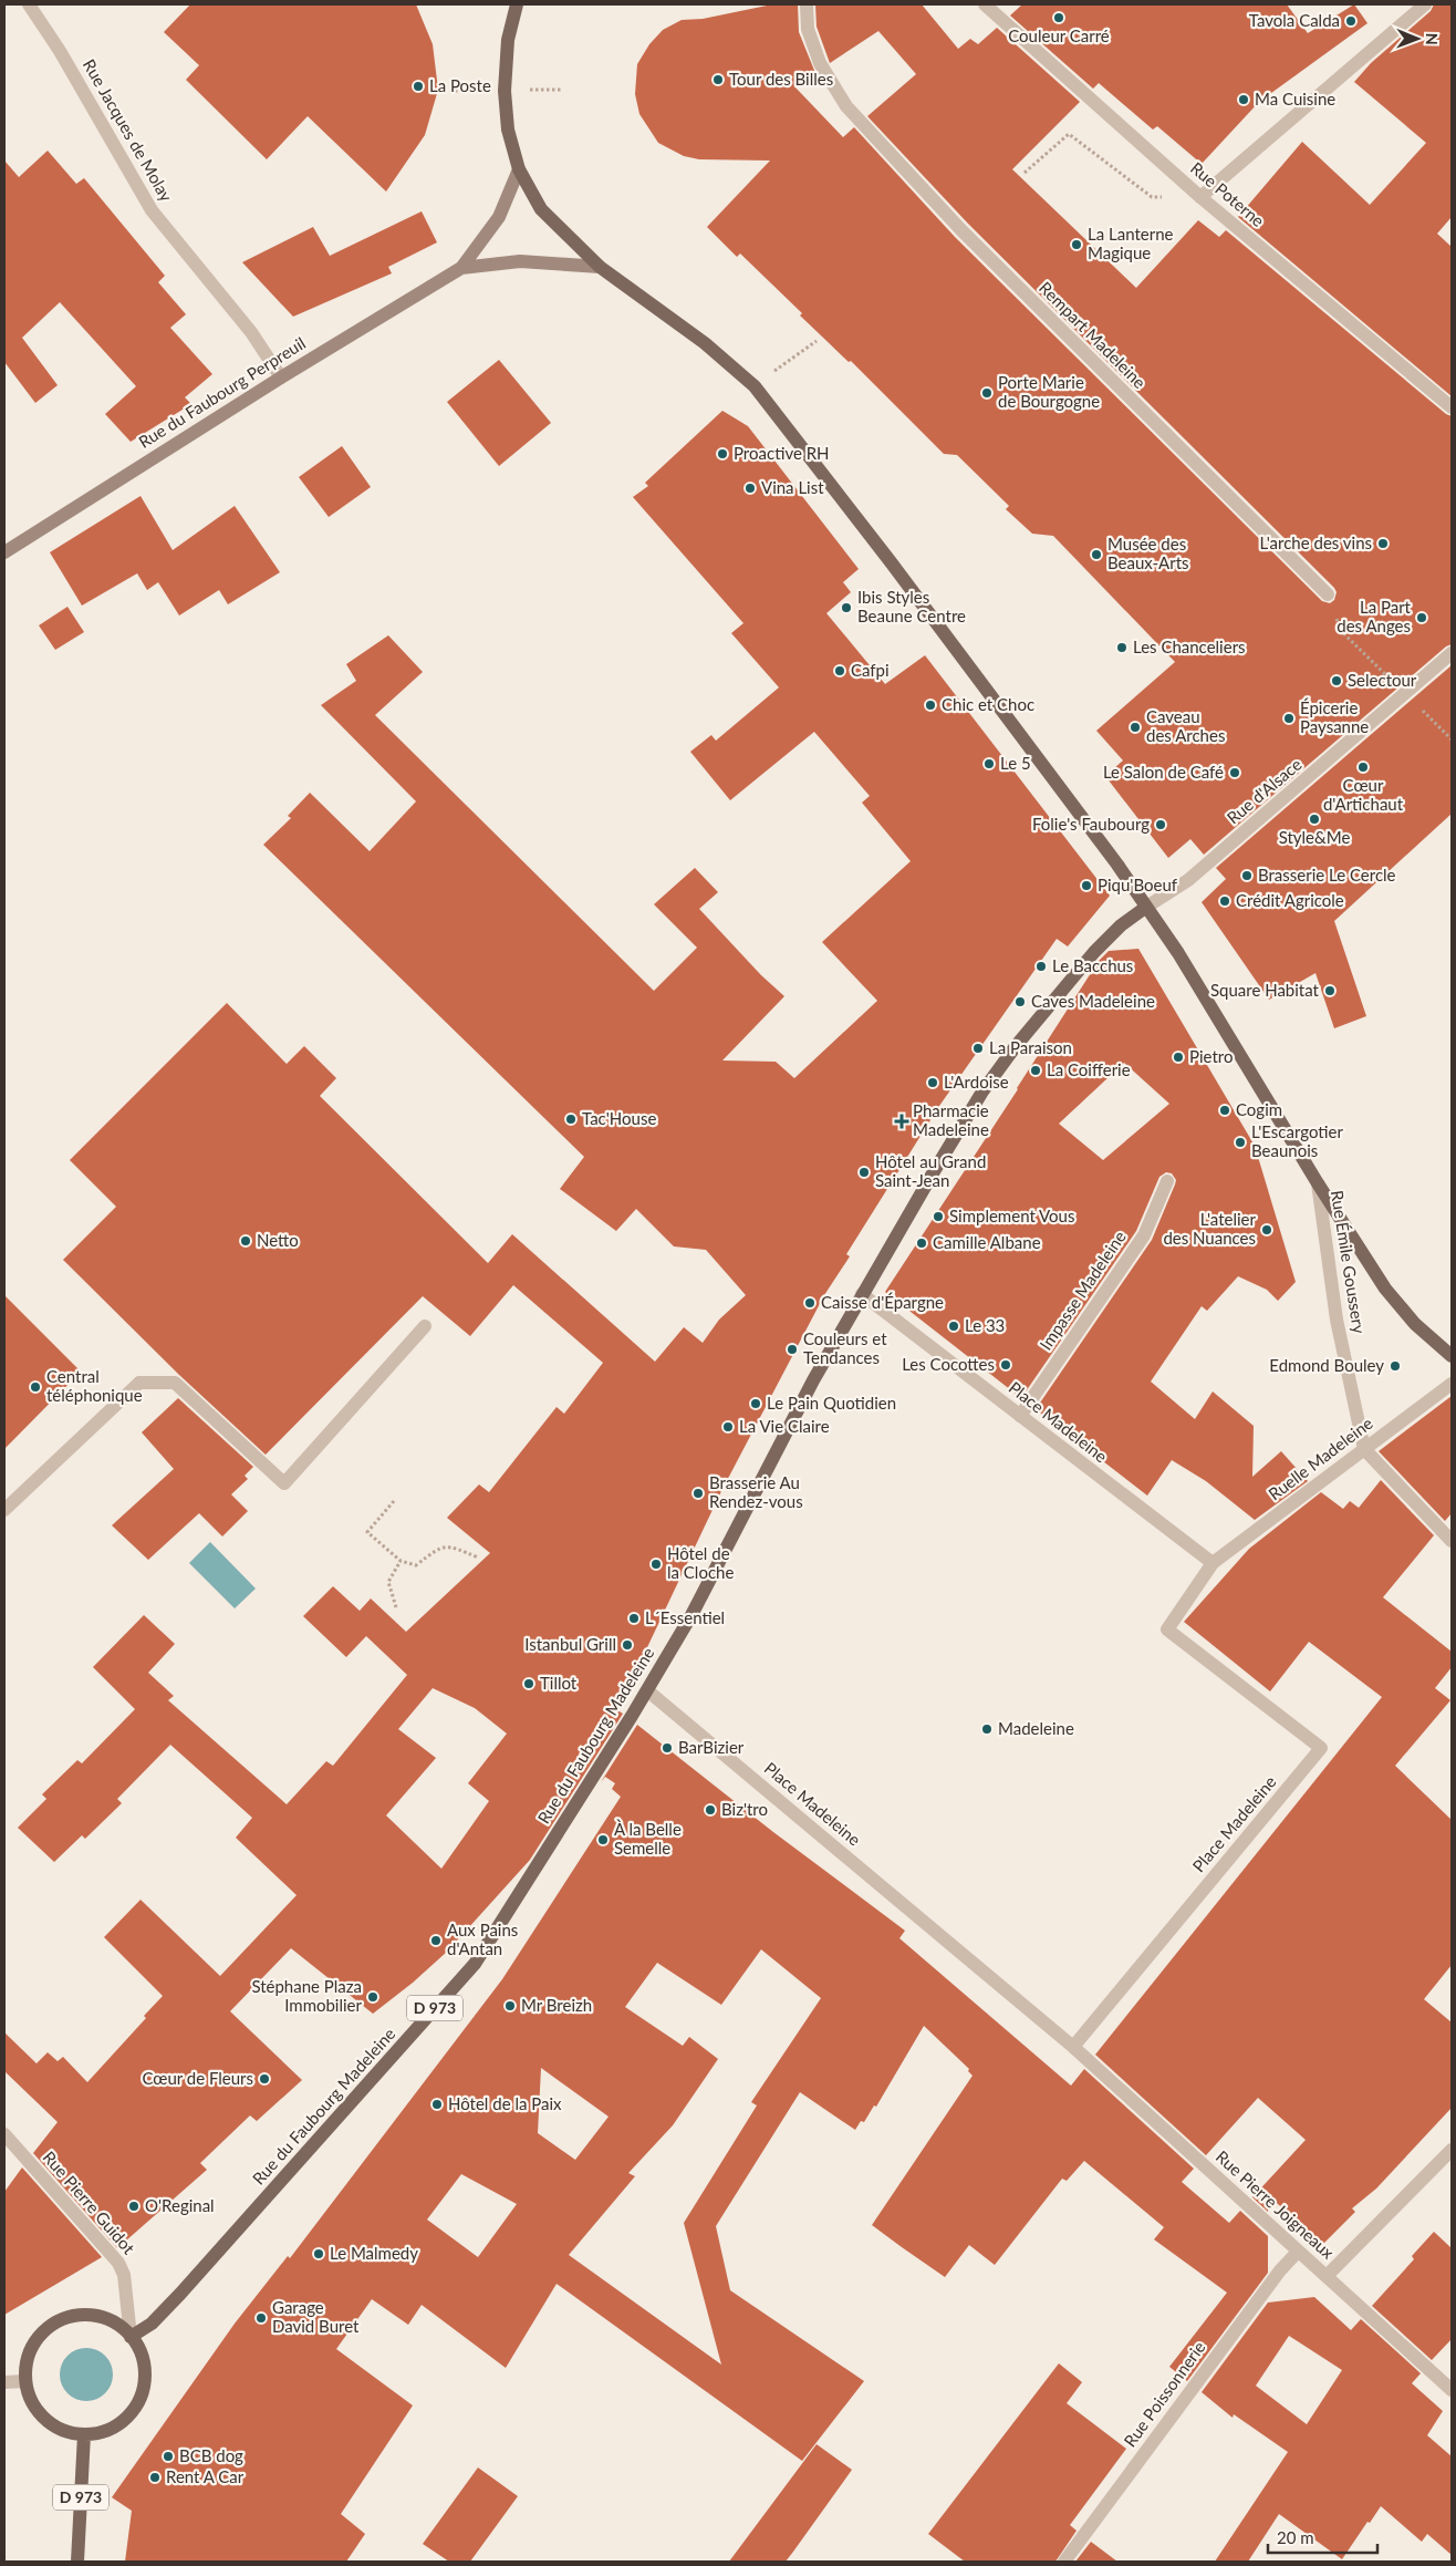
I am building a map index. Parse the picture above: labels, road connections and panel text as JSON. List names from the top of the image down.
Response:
{
  "streets": {
    "main road": ["Rue du Faubourg Perpreuil", "Rue du Faubourg Madeleine", "D 973"],
    "street": [
      "Rue Jacques de Molay",
      "Rue Poterne",
      "Rempart Madeleine",
      "Rue d'Alsace",
      "Rue Émile Goussery",
      "Impasse Madeleine",
      "Place Madeleine",
      "Ruelle Madeleine",
      "Rue Pierre Guidot",
      "Rue Pierre Joigneaux",
      "Rue Poissonnerie"
    ]
  },
  "crossings": [
    ["Rue Jacques de Molay", "Rue du Faubourg Perpreuil"],
    ["Rue d'Alsace", "Rue du Faubourg Madeleine"],
    ["Rue Émile Goussery", "Ruelle Madeleine"],
    ["Impasse Madeleine", "Place Madeleine"],
    ["Place Madeleine", "Ruelle Madeleine"],
    ["Place Madeleine", "Rue du Faubourg Madeleine"],
    ["Place Madeleine", "Rue Pierre Joigneaux"],
    ["Rue du Faubourg Madeleine", "D 973"],
    ["Rue du Faubourg Madeleine", "Rue Pierre Guidot"],
    ["D 973", "Rue Pierre Guidot"],
    ["Rue Pierre Joigneaux", "Rue Poissonnerie"]
  ],
  "places": {
    "other": [
      "Couleur Carré",
      "Tavola Calda",
      "Tour des Billes",
      "La Poste",
      "Ma Cuisine",
      "La Lanterne Magique",
      "Porte Marie de Bourgogne",
      "Proactive RH",
      "Vina List",
      "L'arche des vins",
      "Musée des Beaux-Arts",
      "Ibis Styles Beaune Centre",
      "La Part des Anges",
      "Les Chanceliers",
      "Cafpi",
      "Selectour",
      "Chic et Choc",
      "Épicerie Paysanne",
      "Caveau des Arches",
      "Le 5",
      "Cœur d'Artichaut",
      "Le Salon de Café",
      "Style&Me",
      "Folie's Faubourg",
      "Brasserie Le Cercle",
      "Piqu'Boeuf",
      "Crédit Agricole",
      "Le Bacchus",
      "Square Habitat",
      "Caves Madeleine",
      "La Paraison",
      "Pietro",
      "La Coifferie",
      "L'Ardoise",
      "Cogim",
      "Tac'House",
      "L'Escargotier Beaunois",
      "Hôtel au Grand Saint-Jean",
      "Simplement Vous",
      "L'atelier des Nuances",
      "Netto",
      "Camille Albane",
      "Caisse d'Épargne",
      "Le 33",
      "Couleurs et Tendances",
      "Les Cocottes",
      "Edmond Bouley",
      "Central téléphonique",
      "Le Pain Quotidien",
      "La Vie Claire",
      "Brasserie Au Rendez-vous",
      "Hôtel de la Cloche",
      "L´Essentiel",
      "Istanbul Grill",
      "Tillot",
      "Madeleine",
      "BarBizier",
      "Biz'tro",
      "À la Belle Semelle",
      "Aux Pains d'Antan",
      "Stéphane Plaza Immobilier",
      "Mr Breizh",
      "Cœur de Fleurs",
      "Hôtel de la Paix",
      "O'Reginal",
      "Le Malmedy",
      "Garage David Buret",
      "BCB dog",
      "Rent A Car"
    ],
    "health": ["Pharmacie Madeleine"]
  },
  "scale_bar": "20 m",
  "north": "right"
}
